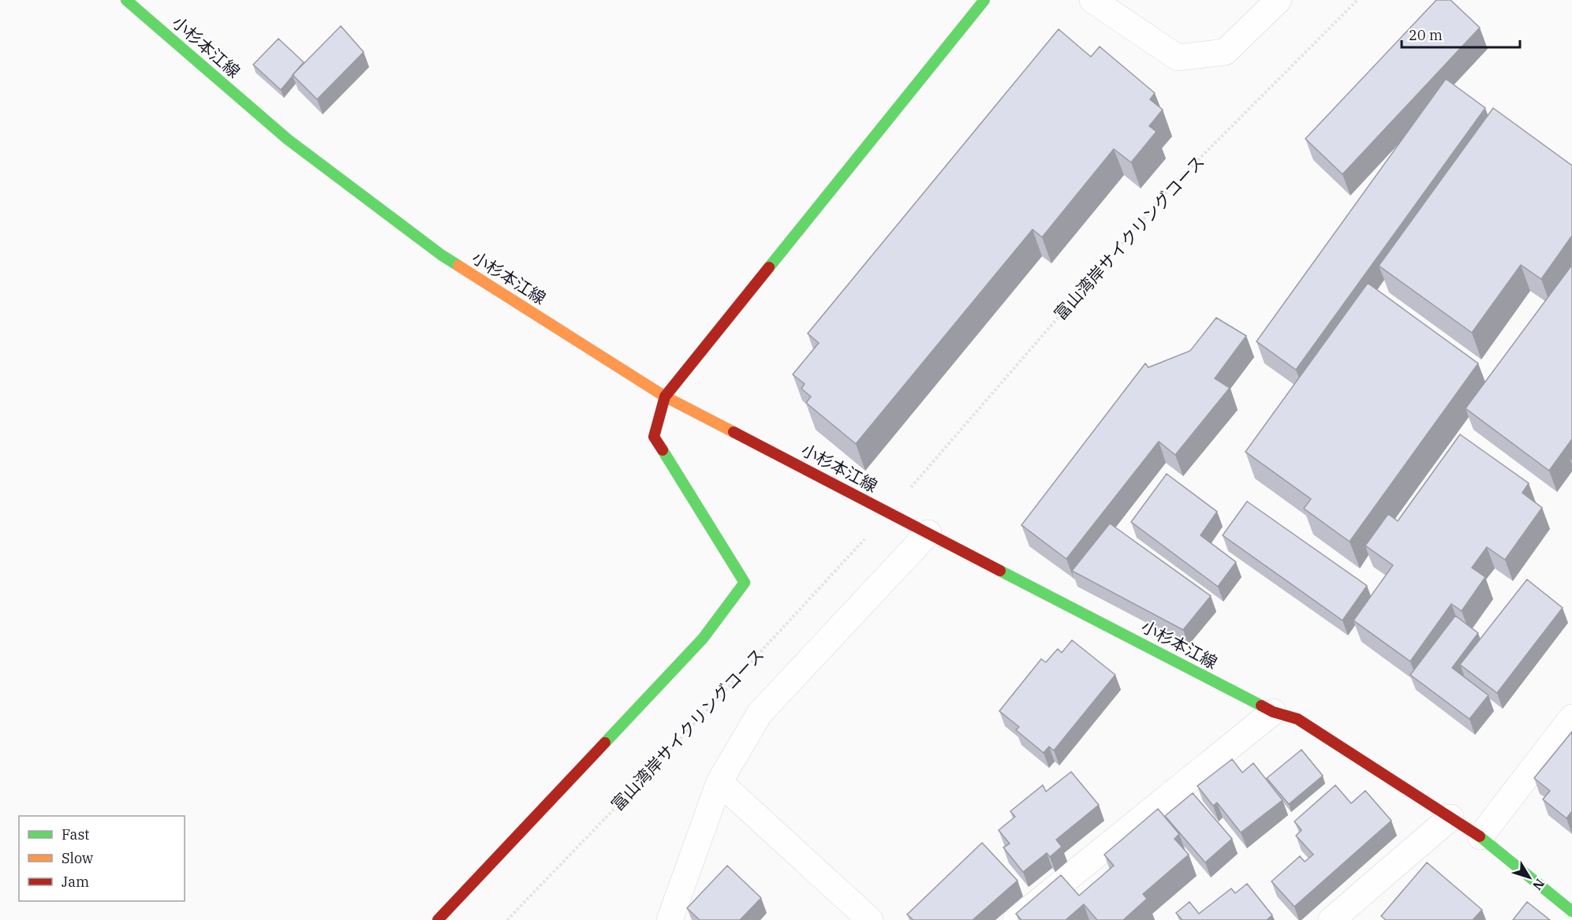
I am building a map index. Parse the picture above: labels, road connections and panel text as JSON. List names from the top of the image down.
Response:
{
  "streets": {
    "main road": ["小杉本江線"],
    "path": ["富山湾岸サイクリングコース"]
  },
  "legend": ["Fast", "Slow", "Jam"],
  "scale_bar": "20 m",
  "north": "bottom right"
}
